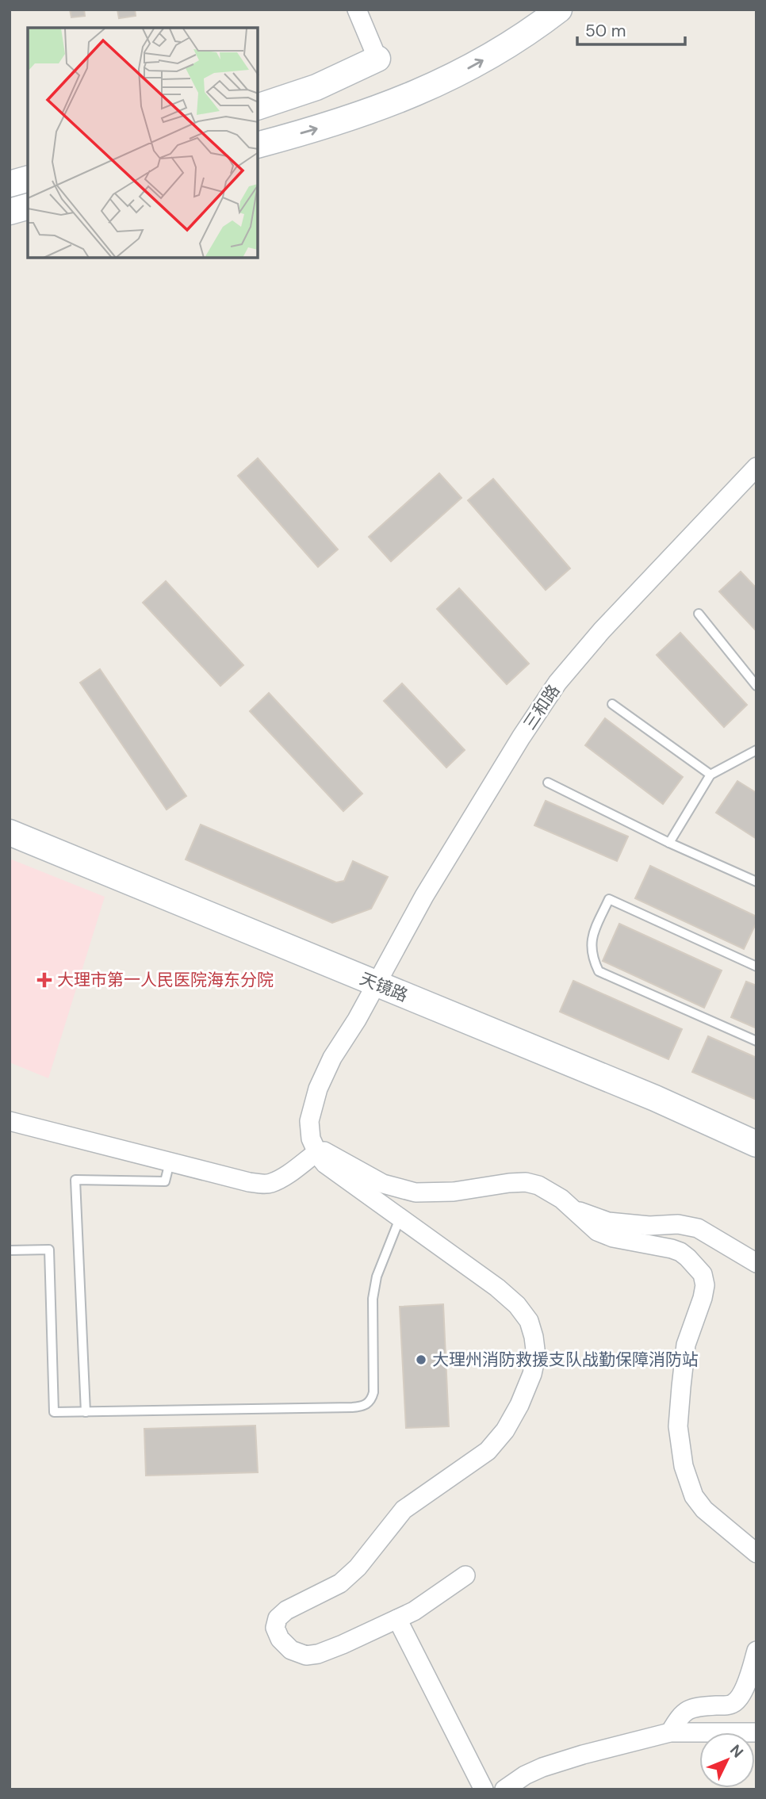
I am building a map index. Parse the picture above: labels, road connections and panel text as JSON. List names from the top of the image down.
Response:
{
  "streets": {
    "street": ["三和路", "天镜路"]
  },
  "crossings": [
    ["三和路", "天镜路"]
  ],
  "places": {
    "health": ["大理市第一人民医院海东分院"],
    "other": ["大理州消防救援支队战勤保障消防站"]
  },
  "scale_bar": "50 m",
  "north": "top right"
}
